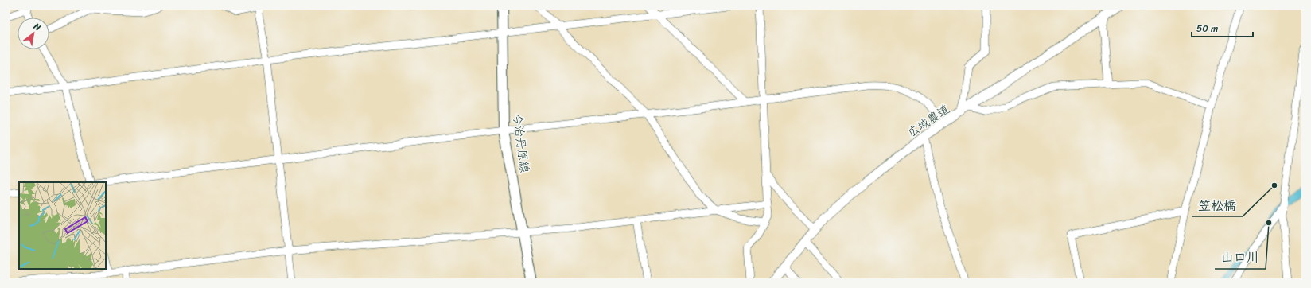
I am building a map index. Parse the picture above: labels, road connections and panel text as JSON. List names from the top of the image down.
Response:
{
  "streets": {
    "main road": ["今治丹原線"],
    "street": ["広域農道"]
  },
  "places": ["笠松橋", "山口川"],
  "scale_bar": "50 m",
  "north": "top right"
}
